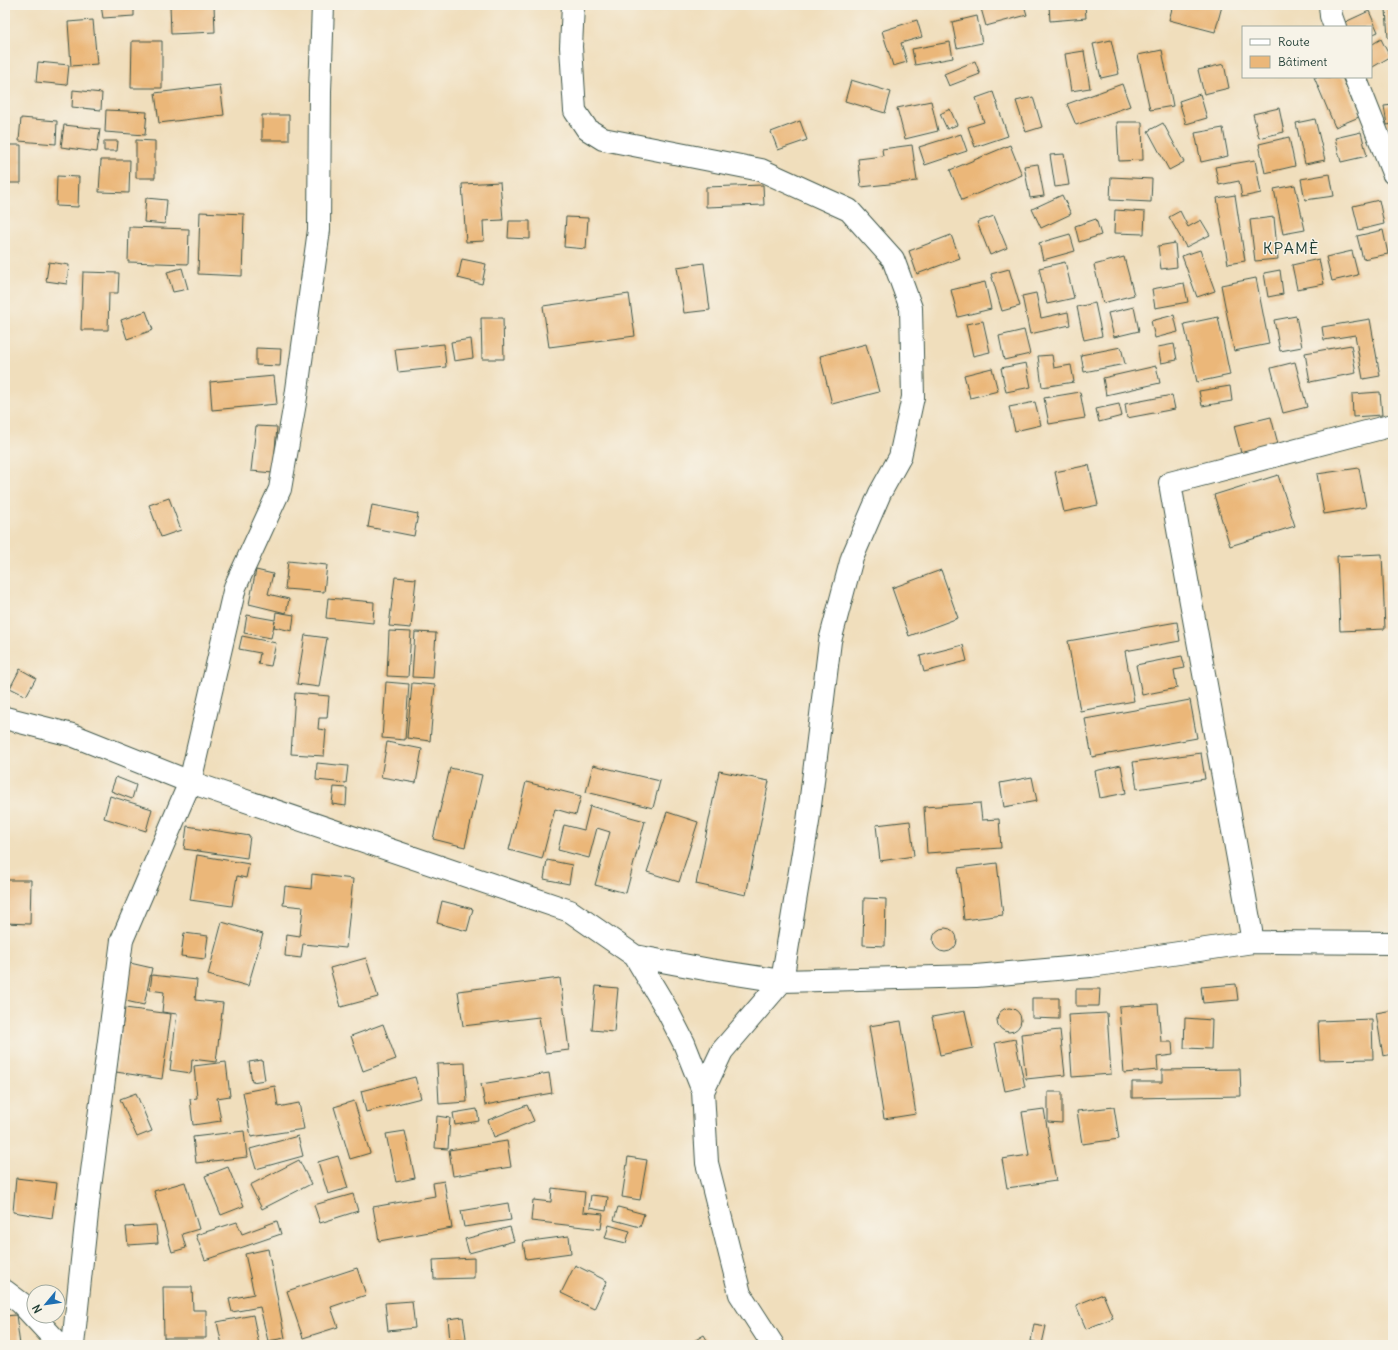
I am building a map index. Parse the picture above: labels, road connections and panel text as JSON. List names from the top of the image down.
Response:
{
  "districts": ["KPAMÈ"],
  "legend": ["Route", "Bâtiment"],
  "north": "bottom left"
}
